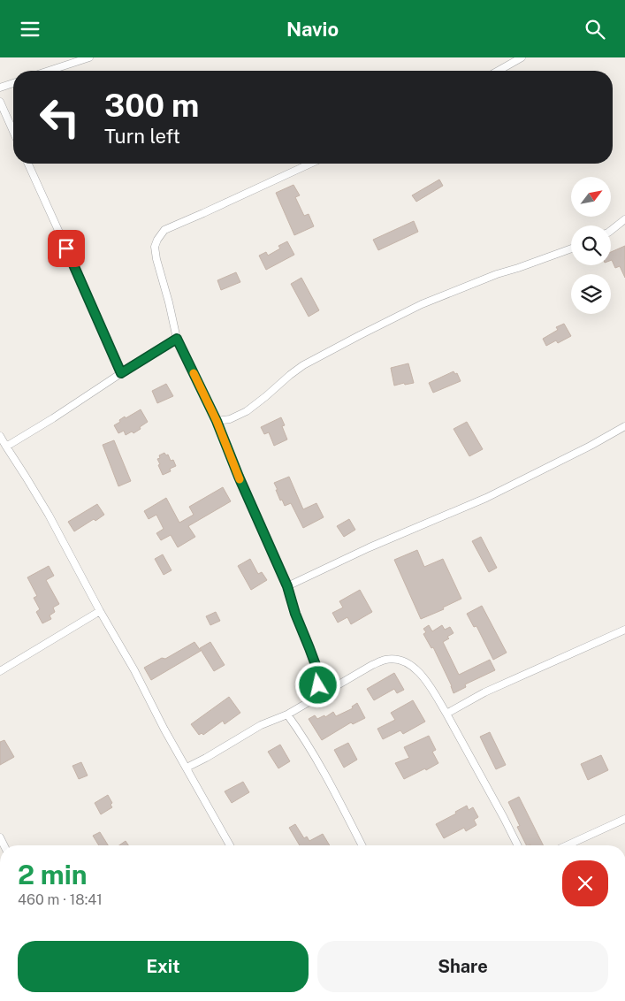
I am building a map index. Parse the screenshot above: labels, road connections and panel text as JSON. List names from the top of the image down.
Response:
{
  "north": "top right",
  "page": {
    "header": "Navio",
    "turn": ["300 m", "Turn left"],
    "heading": ["2 min", "460 m · 18:41"],
    "buttons": ["Exit", "Share"]
  }
}
